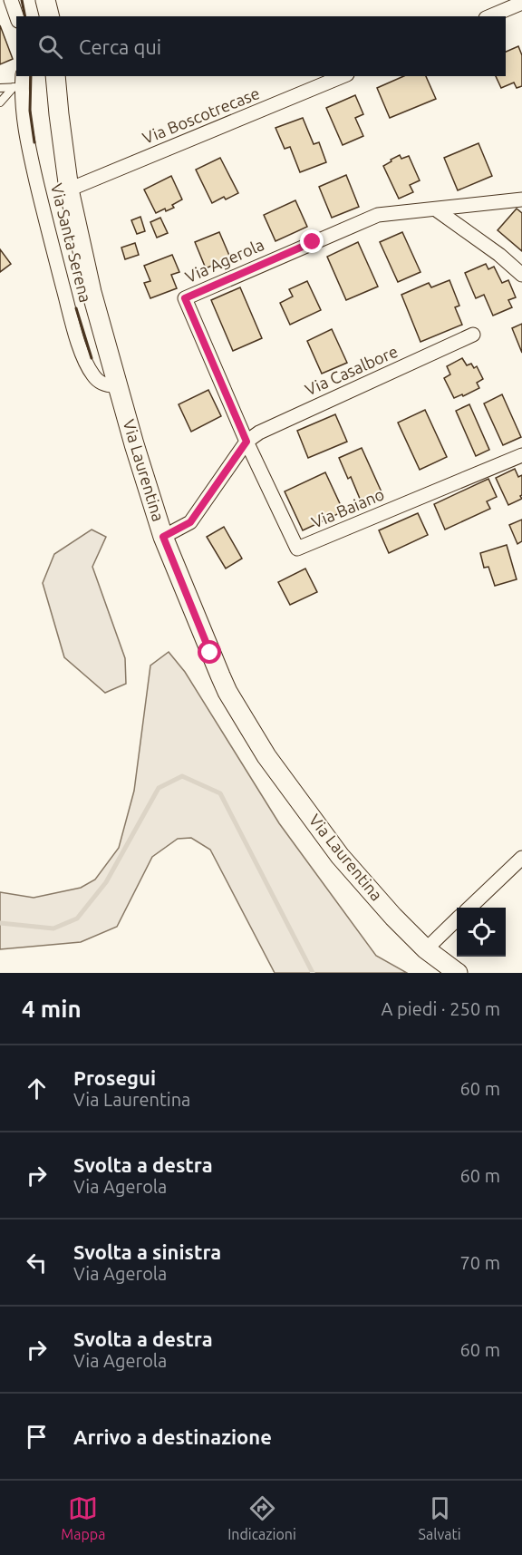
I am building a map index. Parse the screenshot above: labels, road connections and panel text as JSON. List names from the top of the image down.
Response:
{
  "streets": {
    "main road": ["Via Laurentina"],
    "street": [
      "Via Boscotrecase",
      "Via Santa Serena",
      "Via Agerola",
      "Via Casalbore",
      "Via Baiano"
    ]
  },
  "crossings": [
    ["Via Boscotrecase", "Via Laurentina"],
    ["Via Santa Serena", "Via Laurentina"],
    ["Via Agerola", "Via Casalbore"],
    ["Via Agerola", "Via Baiano"],
    ["Via Casalbore", "Via Baiano"]
  ],
  "page": {
    "search": "Cerca qui",
    "heading": ["4 min", "A piedi · 250 m"],
    "list": [
      ["Prosegui", "Via Laurentina", "60 m"],
      ["Svolta a destra", "Via Agerola", "60 m"],
      ["Svolta a sinistra", "Via Agerola", "70 m"],
      ["Svolta a destra", "Via Agerola", "60 m"],
      "Arrivo a destinazione"
    ],
    "nav": ["Mappa", "Indicazioni", "Salvati"]
  }
}
